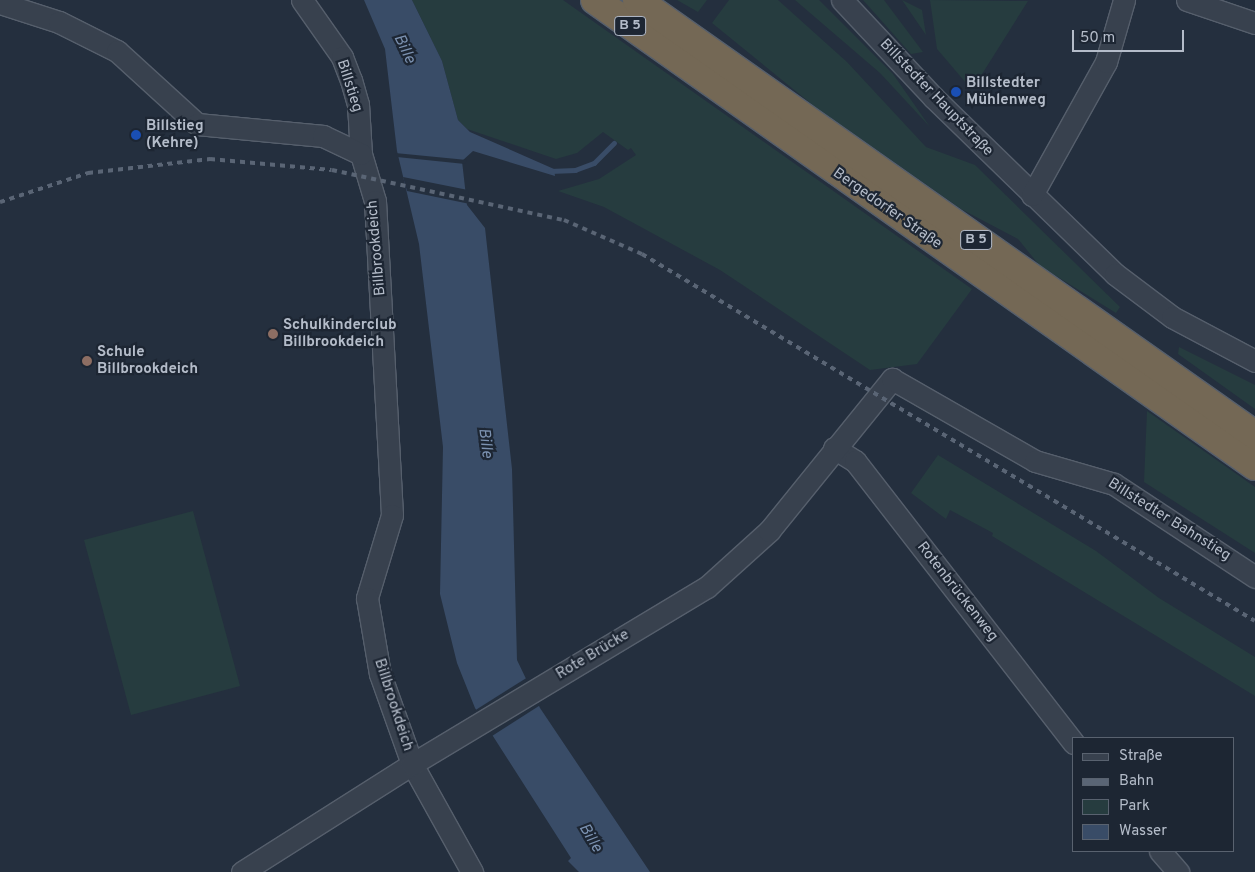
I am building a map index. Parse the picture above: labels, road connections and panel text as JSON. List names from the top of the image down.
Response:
{
  "streets": {
    "highway": ["B 5", "Bergedorfer Straße"],
    "street": [
      "Billstieg",
      "Billstedter Hauptstraße",
      "Billbrookdeich",
      "Billstedter Bahnstieg",
      "Rotenbrückenweg",
      "Rote Brücke"
    ]
  },
  "crossings": [
    ["Billstieg", "Billbrookdeich"],
    ["Billbrookdeich", "Rote Brücke"],
    ["Billstedter Bahnstieg", "Rote Brücke"],
    ["Rotenbrückenweg", "Rote Brücke"]
  ],
  "water": ["Bille"],
  "places": [
    "Billstedter Mühlenweg",
    "Billstieg (Kehre)",
    "Schulkinderclub Billbrookdeich",
    "Schule Billbrookdeich"
  ],
  "legend": [
    "Straße",
    "Bahn",
    "Park",
    "Wasser"
  ],
  "scale_bar": "50 m"
}
